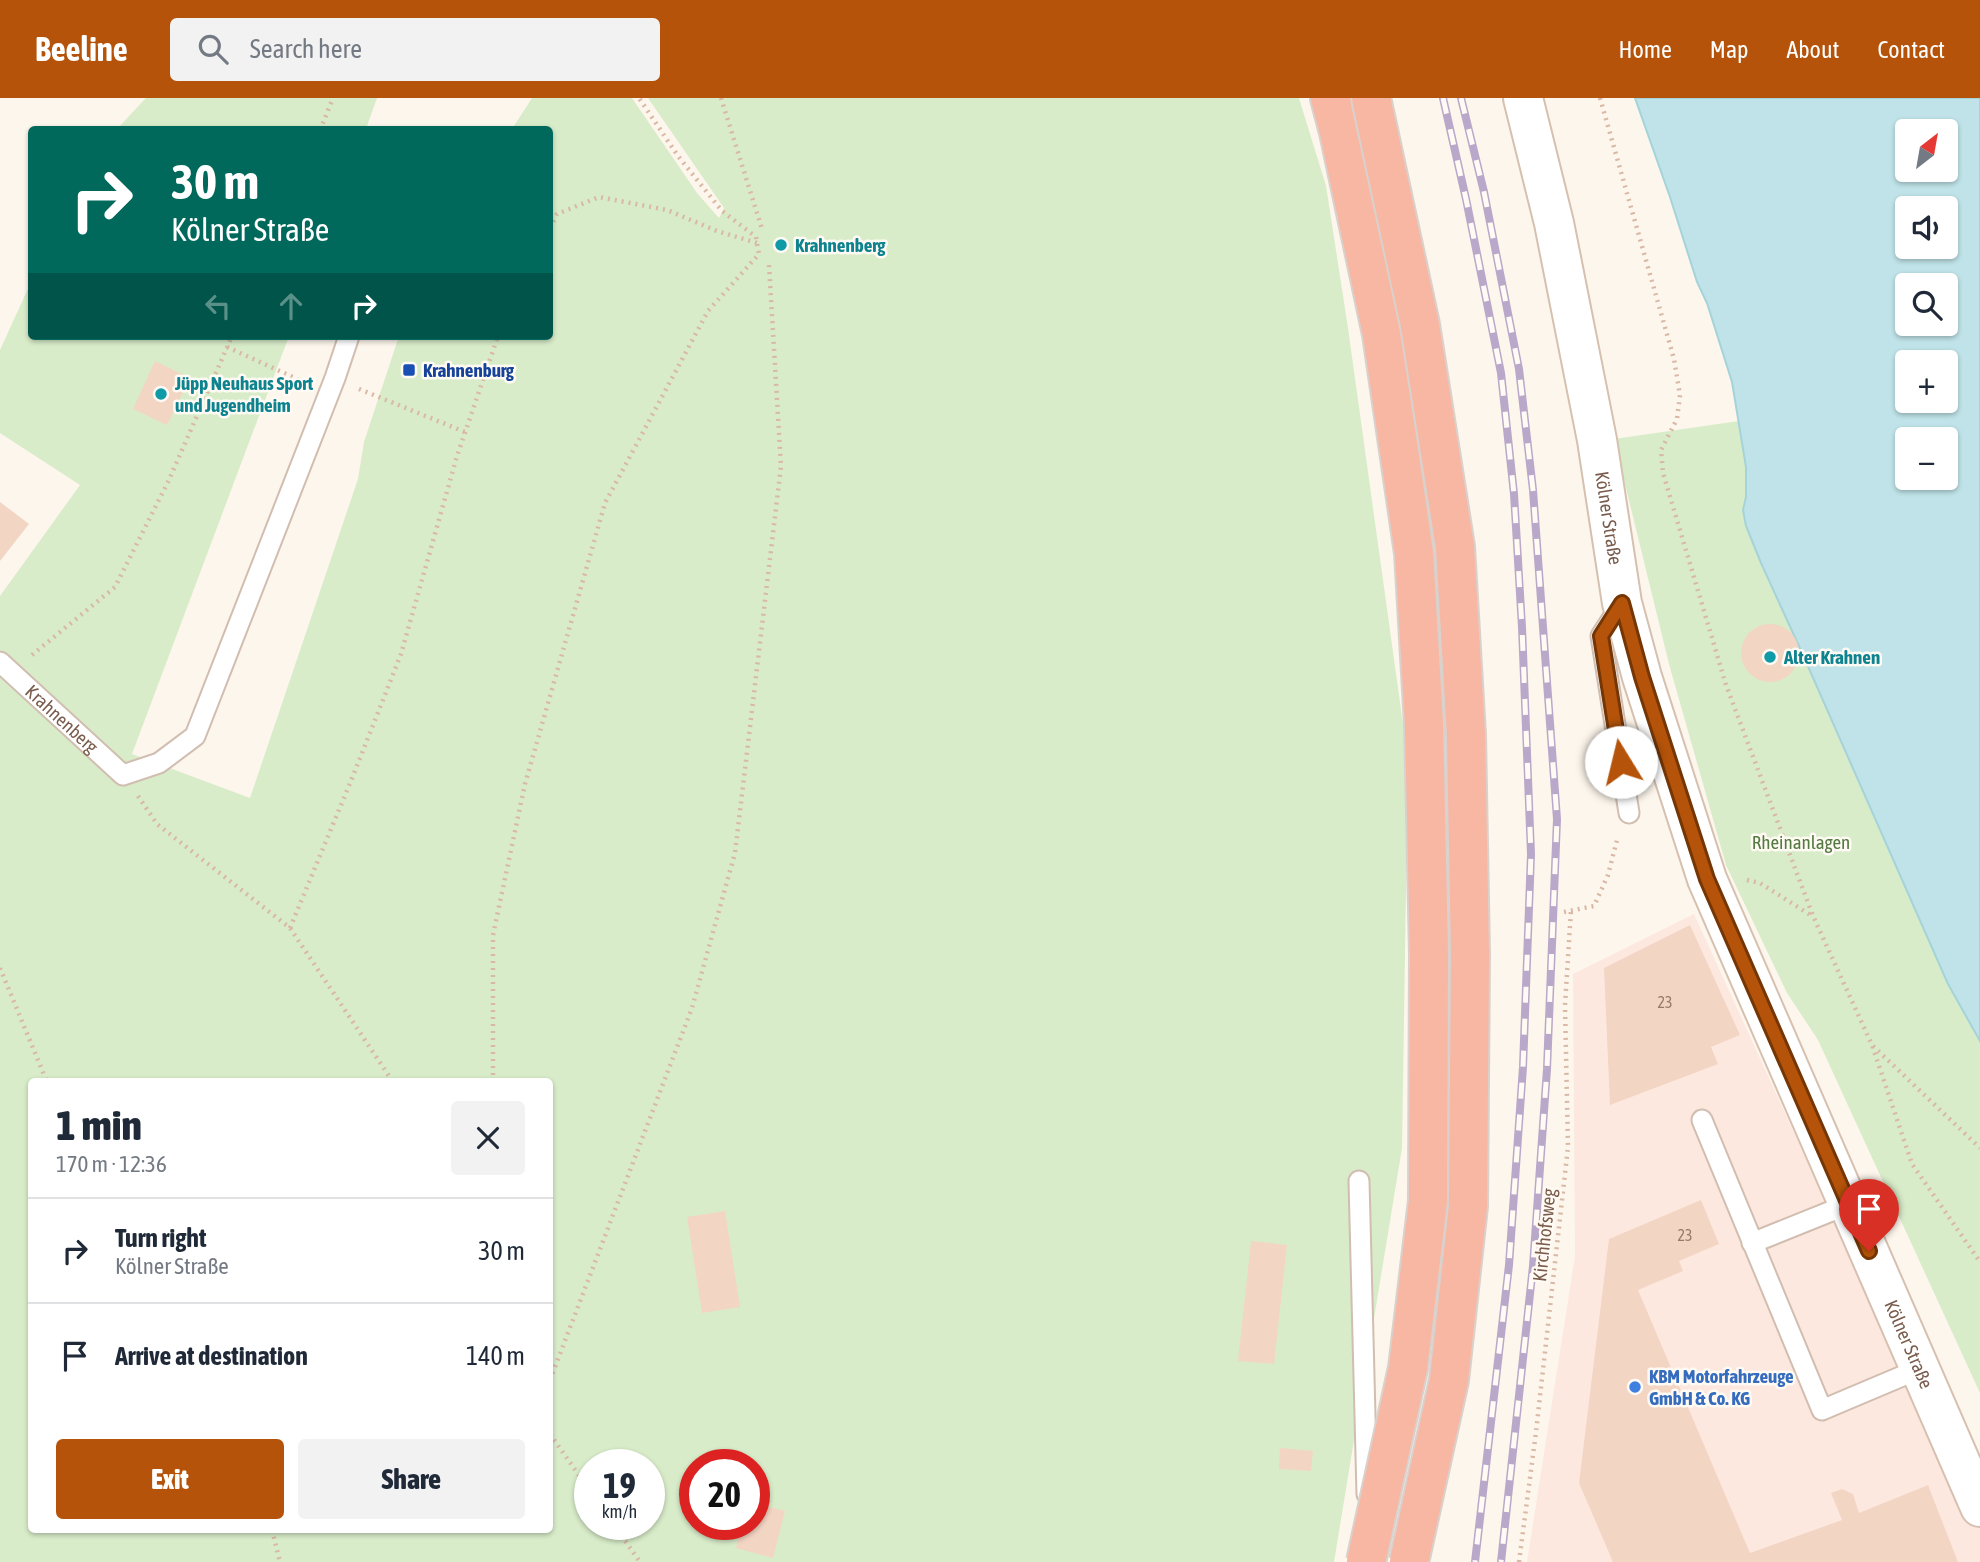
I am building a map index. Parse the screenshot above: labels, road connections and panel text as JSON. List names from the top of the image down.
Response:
{
  "streets": {
    "street": ["Kölner Straße"],
    "lane": ["Krahnenberg"],
    "path": ["Kirchhofsweg"]
  },
  "parks": ["Rheinanlagen"],
  "places": {
    "other": [
      "Krahnenberg",
      "Jüpp Neuhaus Sport und Jugendheim",
      "Alter Krahnen",
      "KBM Motorfahrzeuge GmbH & Co. KG"
    ],
    "transit": ["Krahnenburg"]
  },
  "house_numbers": ["23", "23"],
  "north": "top right",
  "page": {
    "header": "Beeline",
    "search": "Search here",
    "nav": [
      "Home",
      "Map",
      "About",
      "Contact"
    ],
    "map_buttons": ["+", "−"],
    "turn": ["30 m", "Kölner Straße"],
    "heading": ["1 min", "170 m · 12:36"],
    "list": [
      {
        "name": "Turn right",
        "note": "Kölner Straße",
        "value": "30 m"
      },
      {
        "name": "Arrive at destination",
        "value": "140 m"
      }
    ],
    "buttons": ["Exit", "Share"],
    "speed": "19 km/h",
    "limit": "20"
  }
}
